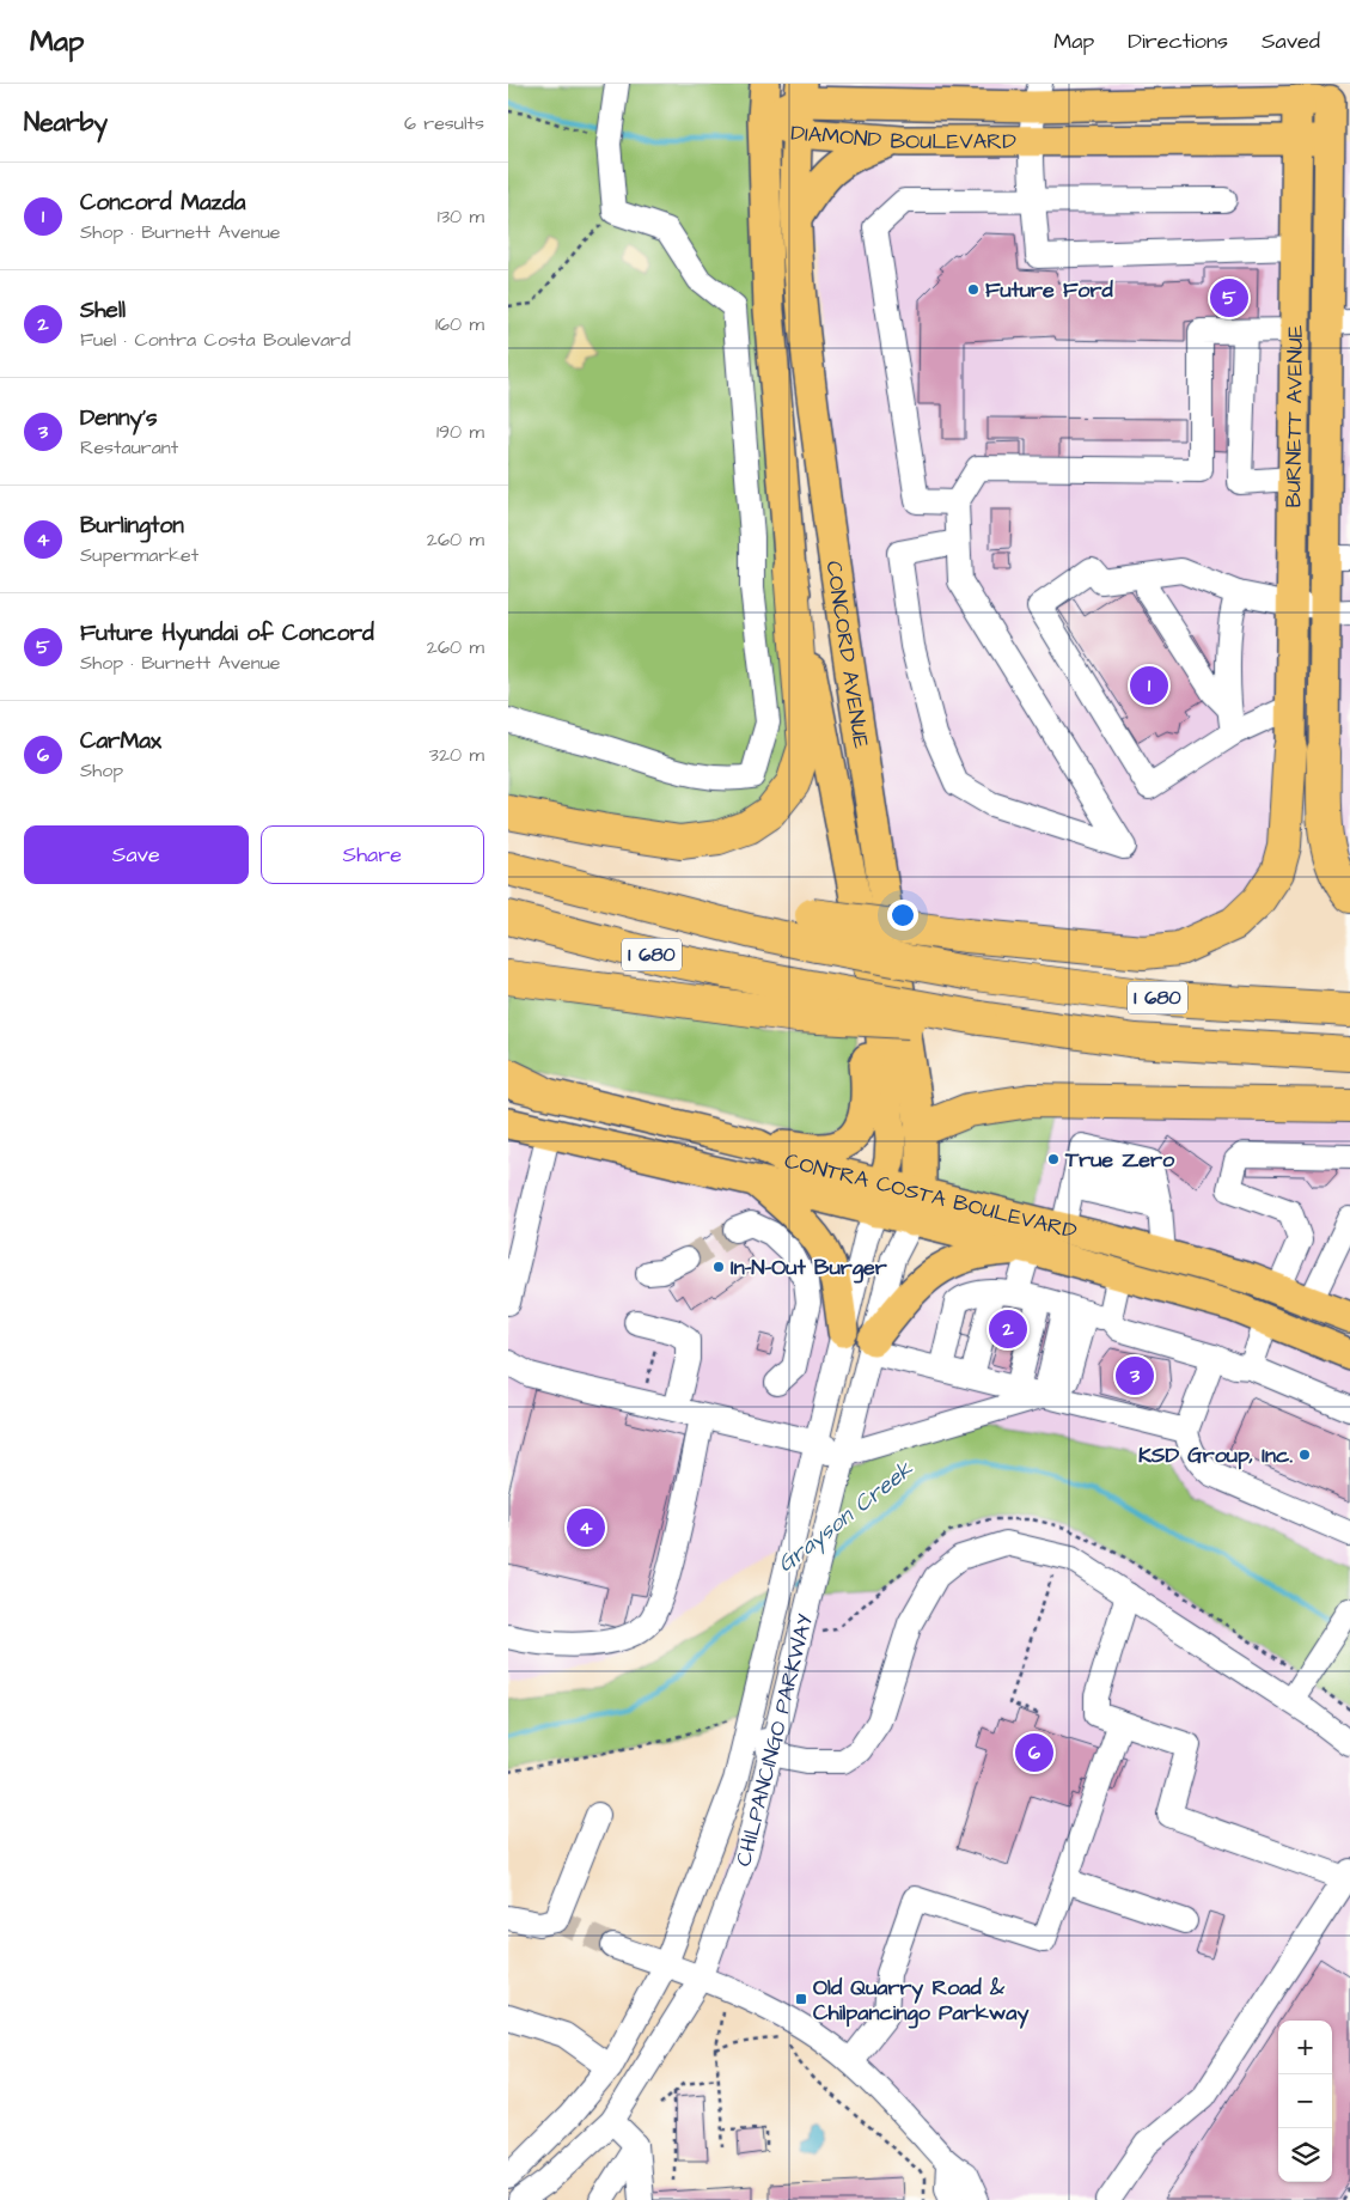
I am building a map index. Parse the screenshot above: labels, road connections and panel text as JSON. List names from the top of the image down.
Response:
{
  "streets": {
    "highway": ["I 680"],
    "main road": [
      "DIAMOND BOULEVARD",
      "BURNETT AVENUE",
      "CONCORD AVENUE",
      "CONTRA COSTA BOULEVARD"
    ],
    "street": ["CHILPANCINGO PARKWAY"]
  },
  "crossings": [
    ["DIAMOND BOULEVARD", "BURNETT AVENUE"],
    ["DIAMOND BOULEVARD", "CONCORD AVENUE"],
    ["CONCORD AVENUE", "CONTRA COSTA BOULEVARD"],
    ["CONCORD AVENUE", "CHILPANCINGO PARKWAY"],
    ["CONTRA COSTA BOULEVARD", "CHILPANCINGO PARKWAY"]
  ],
  "water": ["Grayson Creek"],
  "places": {
    "other": [
      "Future Ford",
      "True Zero",
      "In-N-Out Burger",
      "KSD Group, Inc."
    ],
    "transit": ["Old Quarry Road & Chilpancingo Parkway"]
  },
  "page": {
    "header": "Map",
    "nav": ["Map", "Directions", "Saved"],
    "heading": ["Nearby", "6 results"],
    "list": [
      {
        "mark": "1",
        "name": "Concord Mazda",
        "note": "Shop · Burnett Avenue",
        "value": "130 m"
      },
      {
        "mark": "2",
        "name": "Shell",
        "note": "Fuel · Contra Costa Boulevard",
        "value": "160 m"
      },
      {
        "mark": "3",
        "name": "Denny's",
        "note": "Restaurant",
        "value": "190 m"
      },
      {
        "mark": "4",
        "name": "Burlington",
        "note": "Supermarket",
        "value": "260 m"
      },
      {
        "mark": "5",
        "name": "Future Hyundai of Concord",
        "note": "Shop · Burnett Avenue",
        "value": "260 m"
      },
      {
        "mark": "6",
        "name": "CarMax",
        "note": "Shop",
        "value": "320 m"
      }
    ],
    "pins": [
      "5",
      "1",
      "2",
      "3",
      "4",
      "6"
    ],
    "buttons": ["Save", "Share"],
    "map_buttons": ["+", "−"]
  }
}
